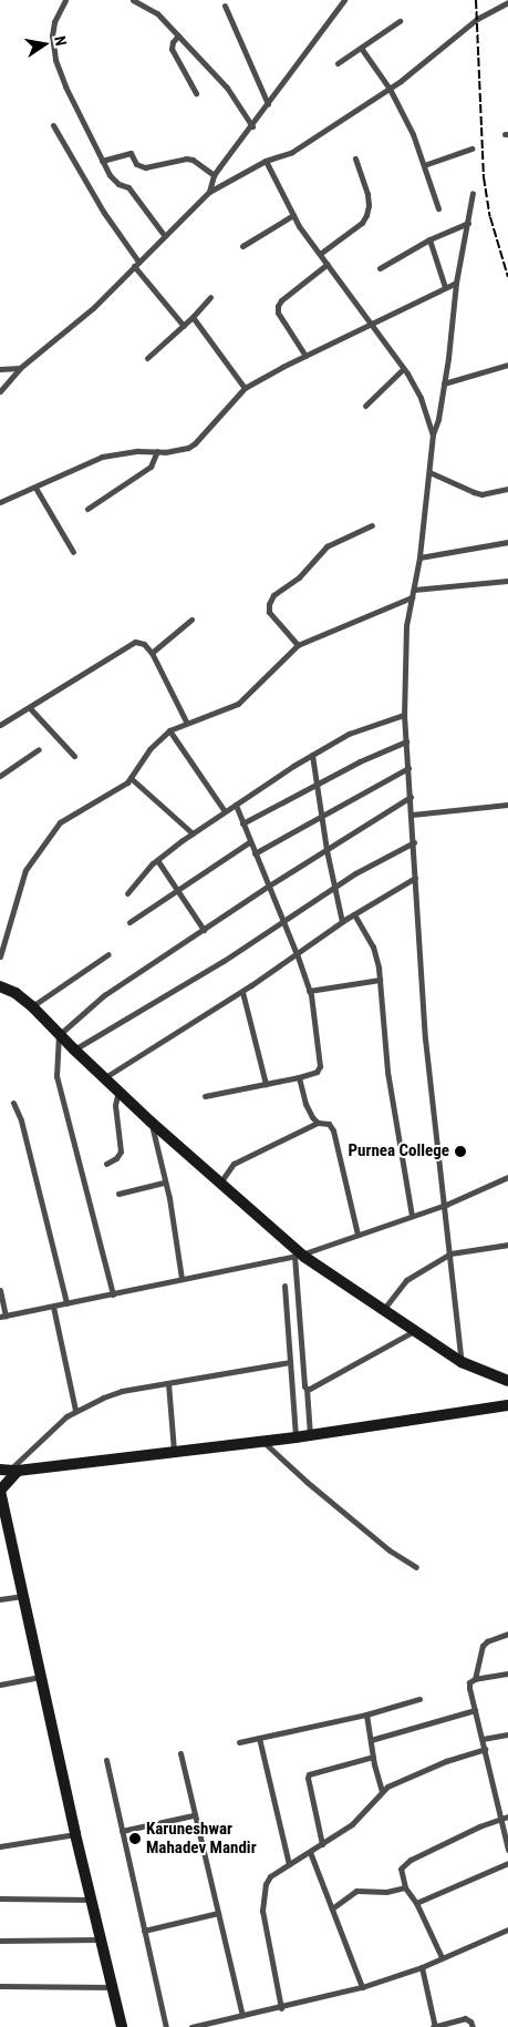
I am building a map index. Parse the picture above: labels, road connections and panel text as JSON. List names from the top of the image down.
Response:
{
  "places": ["Purnea College", "Karuneshwar Mahadev Mandir"],
  "north": "right"
}
